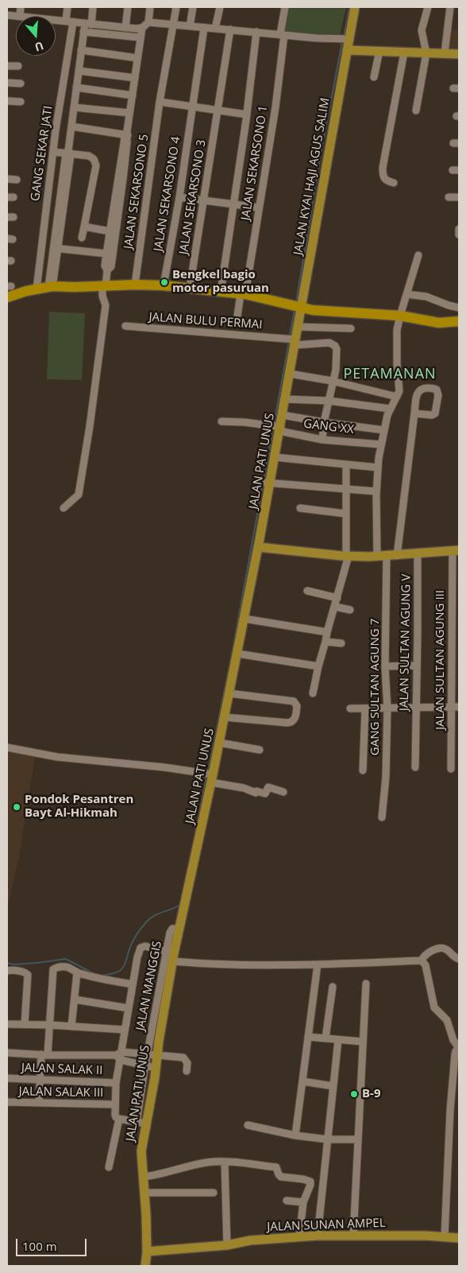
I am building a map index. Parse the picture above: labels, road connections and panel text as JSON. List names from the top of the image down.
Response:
{
  "streets": {
    "main road": ["JALAN KYAI HAJI AGUS SALIM", "JALAN PATI UNUS", "JALAN SUNAN AMPEL"],
    "street": [
      "GANG SEKAR JATI",
      "JALAN SEKARSONO 1",
      "JALAN SEKARSONO 5",
      "JALAN SEKARSONO 4",
      "JALAN SEKARSONO 3",
      "JALAN BULU PERMAI",
      "GANG XX",
      "JALAN SULTAN AGUNG V",
      "JALAN SULTAN AGUNG III",
      "GANG SULTAN AGUNG 7",
      "JALAN SALAK II",
      "JALAN SALAK III"
    ]
  },
  "crossings": [
    ["JALAN KYAI HAJI AGUS SALIM", "JALAN PATI UNUS"],
    ["JALAN BULU PERMAI", "JALAN PATI UNUS"],
    ["GANG XX", "JALAN PATI UNUS"],
    ["JALAN PATI UNUS", "JALAN SUNAN AMPEL"]
  ],
  "districts": ["PETAMANAN"],
  "places": ["Bengkel bagio motor pasuruan", "Pondok Pesantren Bayt Al-Hikmah", "B-9"],
  "scale_bar": "100 m",
  "north": "bottom"
}
